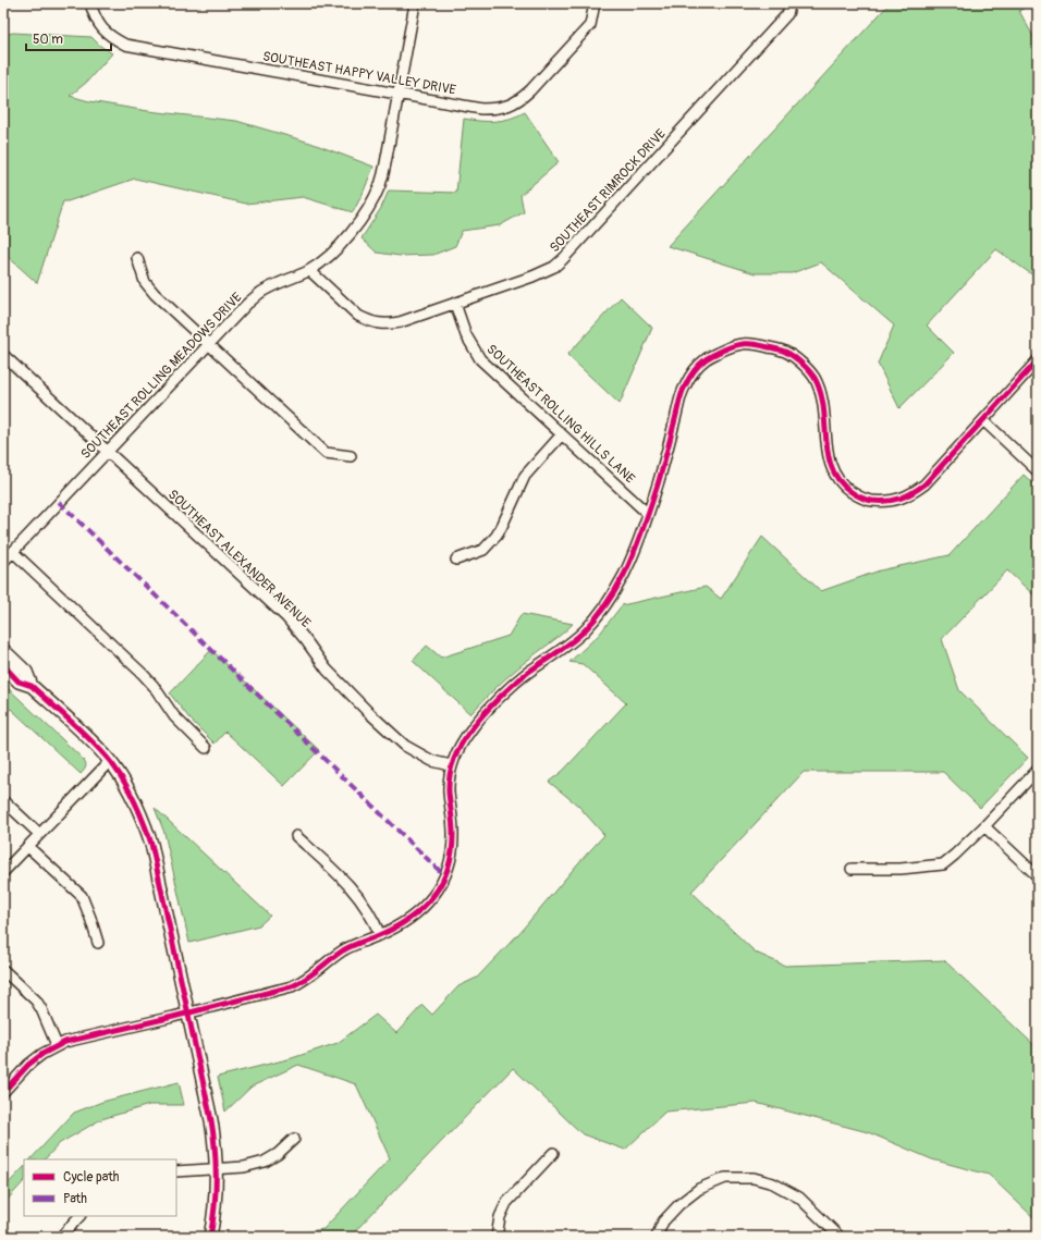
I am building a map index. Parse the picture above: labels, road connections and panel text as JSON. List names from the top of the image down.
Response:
{
  "streets": {
    "street": [
      "SOUTHEAST HAPPY VALLEY DRIVE",
      "SOUTHEAST RIMROCK DRIVE",
      "SOUTHEAST ROLLING MEADOWS DRIVE",
      "SOUTHEAST ROLLING HILLS LANE",
      "SOUTHEAST ALEXANDER AVENUE"
    ]
  },
  "crossings": [
    ["SOUTHEAST HAPPY VALLEY DRIVE", "SOUTHEAST ROLLING MEADOWS DRIVE"],
    ["SOUTHEAST RIMROCK DRIVE", "SOUTHEAST ROLLING MEADOWS DRIVE"],
    ["SOUTHEAST RIMROCK DRIVE", "SOUTHEAST ROLLING HILLS LANE"],
    ["SOUTHEAST ROLLING MEADOWS DRIVE", "SOUTHEAST ALEXANDER AVENUE"]
  ],
  "legend": ["Cycle path", "Path"],
  "scale_bar": "50 m"
}
